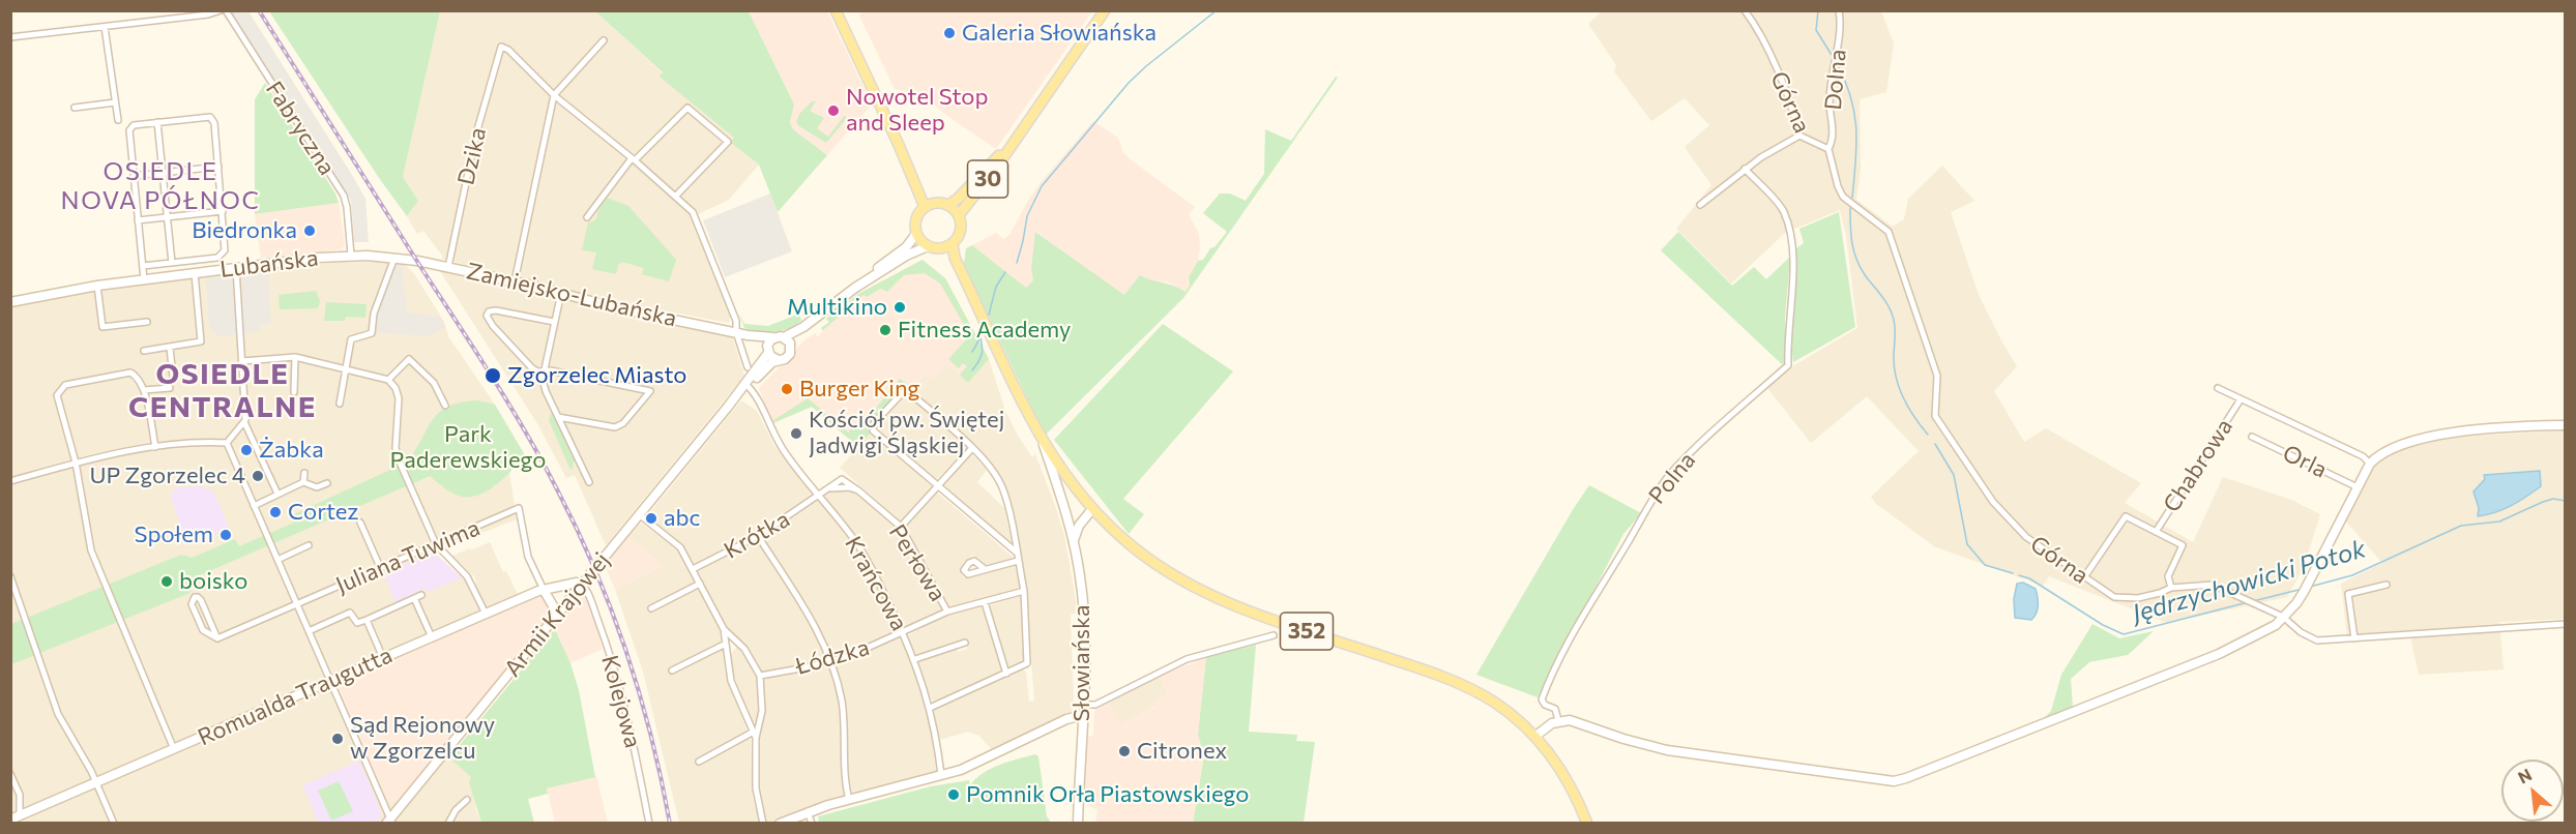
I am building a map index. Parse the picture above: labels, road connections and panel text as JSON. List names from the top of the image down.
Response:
{
  "streets": {
    "main road": ["30", "352"],
    "street": [
      "Dolna",
      "Górna",
      "Fabryczna",
      "Dzika",
      "Lubańska",
      "Zamiejsko-Lubańska",
      "Orla",
      "Chabrowa",
      "Polna",
      "Krótka",
      "Juliana Tuwima",
      "Perłowa",
      "Krańcowa",
      "Armii Krajowej",
      "Łódzka",
      "Słowiańska",
      "Romualda Traugutta",
      "Kolejowa"
    ]
  },
  "crossings": [
    ["Dolna", "Górna"],
    ["Górna", "Chabrowa"],
    ["Fabryczna", "Lubańska"],
    ["Dzika", "Zamiejsko-Lubańska"],
    ["30", "352"],
    ["Lubańska", "Zamiejsko-Lubańska"],
    ["Zamiejsko-Lubańska", "Armii Krajowej"],
    ["Krótka", "Perłowa"],
    ["Krótka", "Krańcowa"],
    ["Juliana Tuwima", "Romualda Traugutta"],
    ["Perłowa", "Krańcowa"],
    ["Perłowa", "Łódzka"],
    ["Krańcowa", "Armii Krajowej"],
    ["Krańcowa", "Łódzka"],
    ["Armii Krajowej", "Romualda Traugutta"],
    ["Armii Krajowej", "Kolejowa"],
    ["352", "Słowiańska"],
    ["Romualda Traugutta", "Kolejowa"]
  ],
  "districts": ["OSIEDLE NOVA PÓŁNOC", "OSIEDLE CENTRALNE"],
  "water": ["Jędrzychowicki Potok"],
  "parks": ["Park Paderewskiego"],
  "places": [
    "Galeria Słowiańska",
    "Nowotel Stop and Sleep",
    "Biedronka",
    "Multikino",
    "Fitness Academy",
    "Zgorzelec Miasto",
    "Burger King",
    "Kościół pw. Świętej Jadwigi Śląskiej",
    "Żabka",
    "UP Zgorzelec 4",
    "Cortez",
    "abc",
    "Społem",
    "boisko",
    "Sąd Rejonowy w Zgorzelcu",
    "Citronex",
    "Pomnik Orła Piastowskiego"
  ],
  "north": "top left"
}
